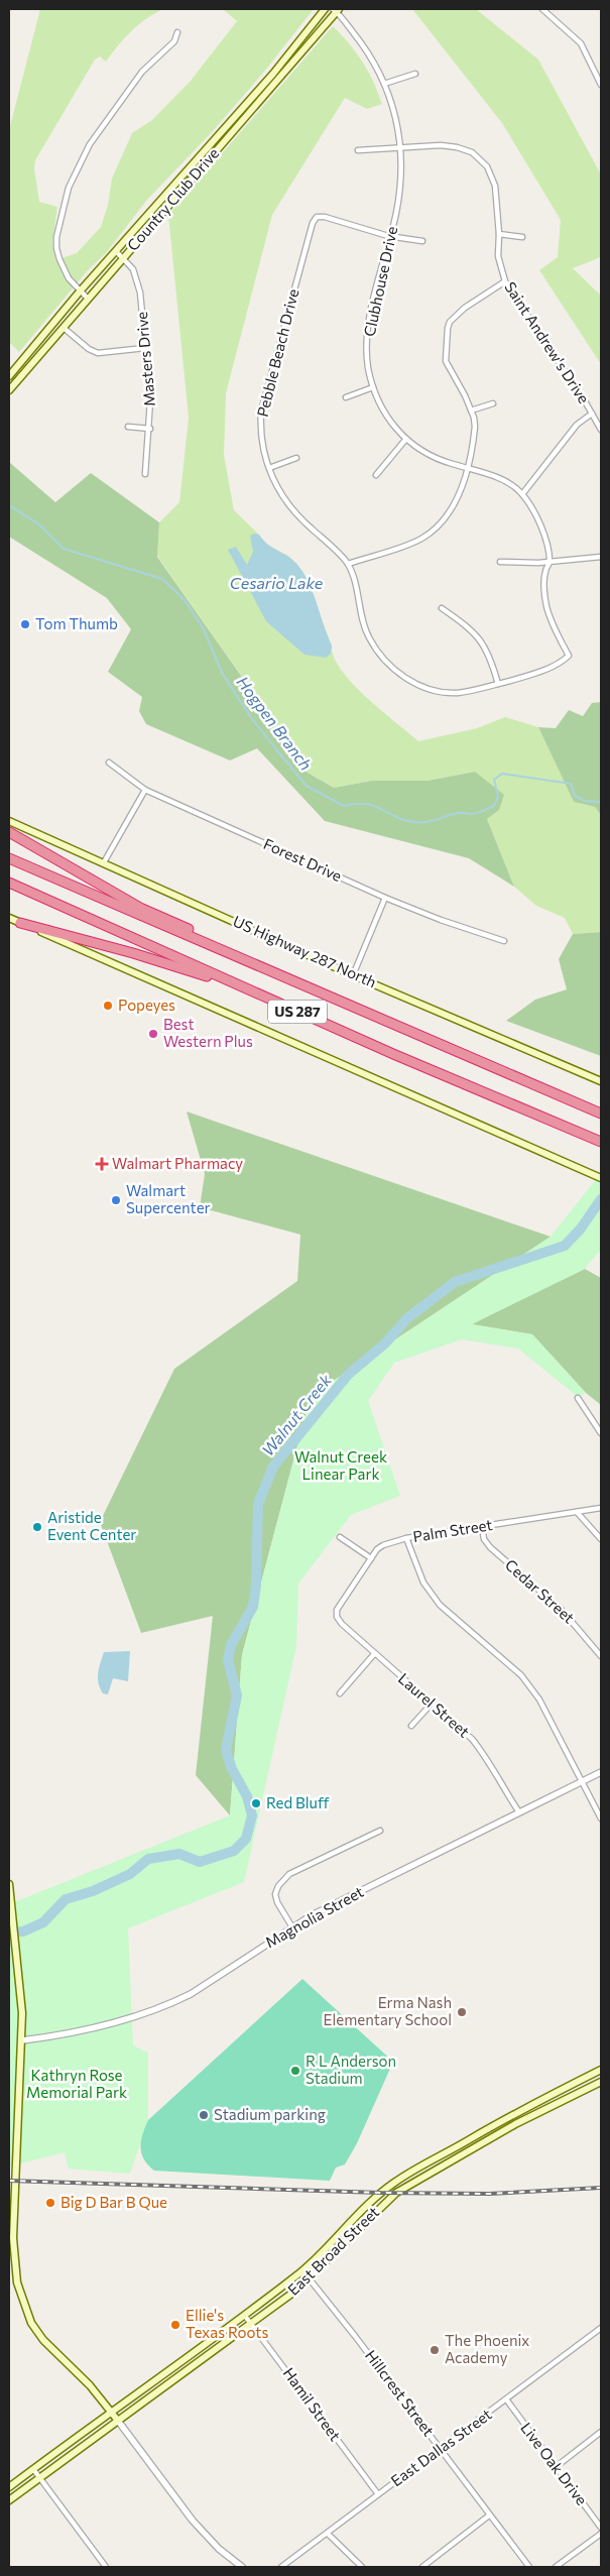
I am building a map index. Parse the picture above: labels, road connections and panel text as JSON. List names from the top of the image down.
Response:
{
  "streets": {
    "highway": ["US 287"],
    "main road": ["Country Club Drive", "US Highway 287 North", "East Broad Street"],
    "street": [
      "Clubhouse Drive",
      "Saint Andrew's Drive",
      "Pebble Beach Drive",
      "Masters Drive",
      "Forest Drive",
      "Palm Street",
      "Cedar Street",
      "Laurel Street",
      "Magnolia Street",
      "Hillcrest Street",
      "Hamil Street",
      "East Dallas Street",
      "Live Oak Drive"
    ]
  },
  "crossings": [
    ["Country Club Drive", "Clubhouse Drive"],
    ["Country Club Drive", "Masters Drive"],
    ["Clubhouse Drive", "Saint Andrew's Drive"],
    ["Clubhouse Drive", "Pebble Beach Drive"],
    ["Palm Street", "Cedar Street"],
    ["Palm Street", "Laurel Street"],
    ["Laurel Street", "Magnolia Street"],
    ["East Broad Street", "Hillcrest Street"],
    ["East Broad Street", "Hamil Street"],
    ["Hillcrest Street", "East Dallas Street"],
    ["Hamil Street", "East Dallas Street"],
    ["East Dallas Street", "Live Oak Drive"]
  ],
  "water": ["Cesario Lake", "Hogpen Branch", "Walnut Creek"],
  "parks": ["Walnut Creek Linear Park", "Kathryn Rose Memorial Park"],
  "places": {
    "other": [
      "Tom Thumb",
      "Popeyes",
      "Best Western Plus",
      "Walmart Supercenter",
      "Aristide Event Center",
      "Red Bluff",
      "Erma Nash Elementary School",
      "R L Anderson Stadium",
      "Stadium parking",
      "Big D Bar B Que",
      "Ellie's Texas Roots",
      "The Phoenix Academy"
    ],
    "health": ["Walmart Pharmacy"]
  }
}
